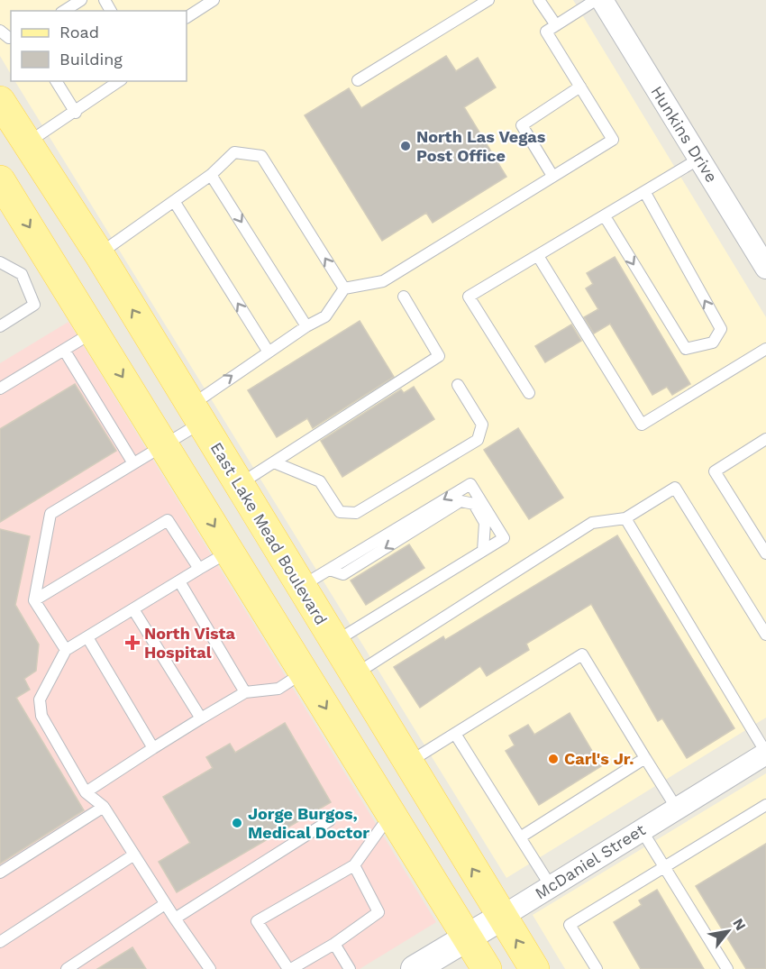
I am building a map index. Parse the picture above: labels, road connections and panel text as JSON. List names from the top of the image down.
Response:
{
  "streets": {
    "main road": ["East Lake Mead Boulevard"],
    "street": ["Hunkins Drive", "McDaniel Street"]
  },
  "crossings": [
    ["East Lake Mead Boulevard", "McDaniel Street"]
  ],
  "places": {
    "other": ["North Las Vegas Post Office", "Carl's Jr.", "Jorge Burgos, Medical Doctor"],
    "health": ["North Vista Hospital"]
  },
  "legend": ["Road", "Building"],
  "north": "top right"
}
